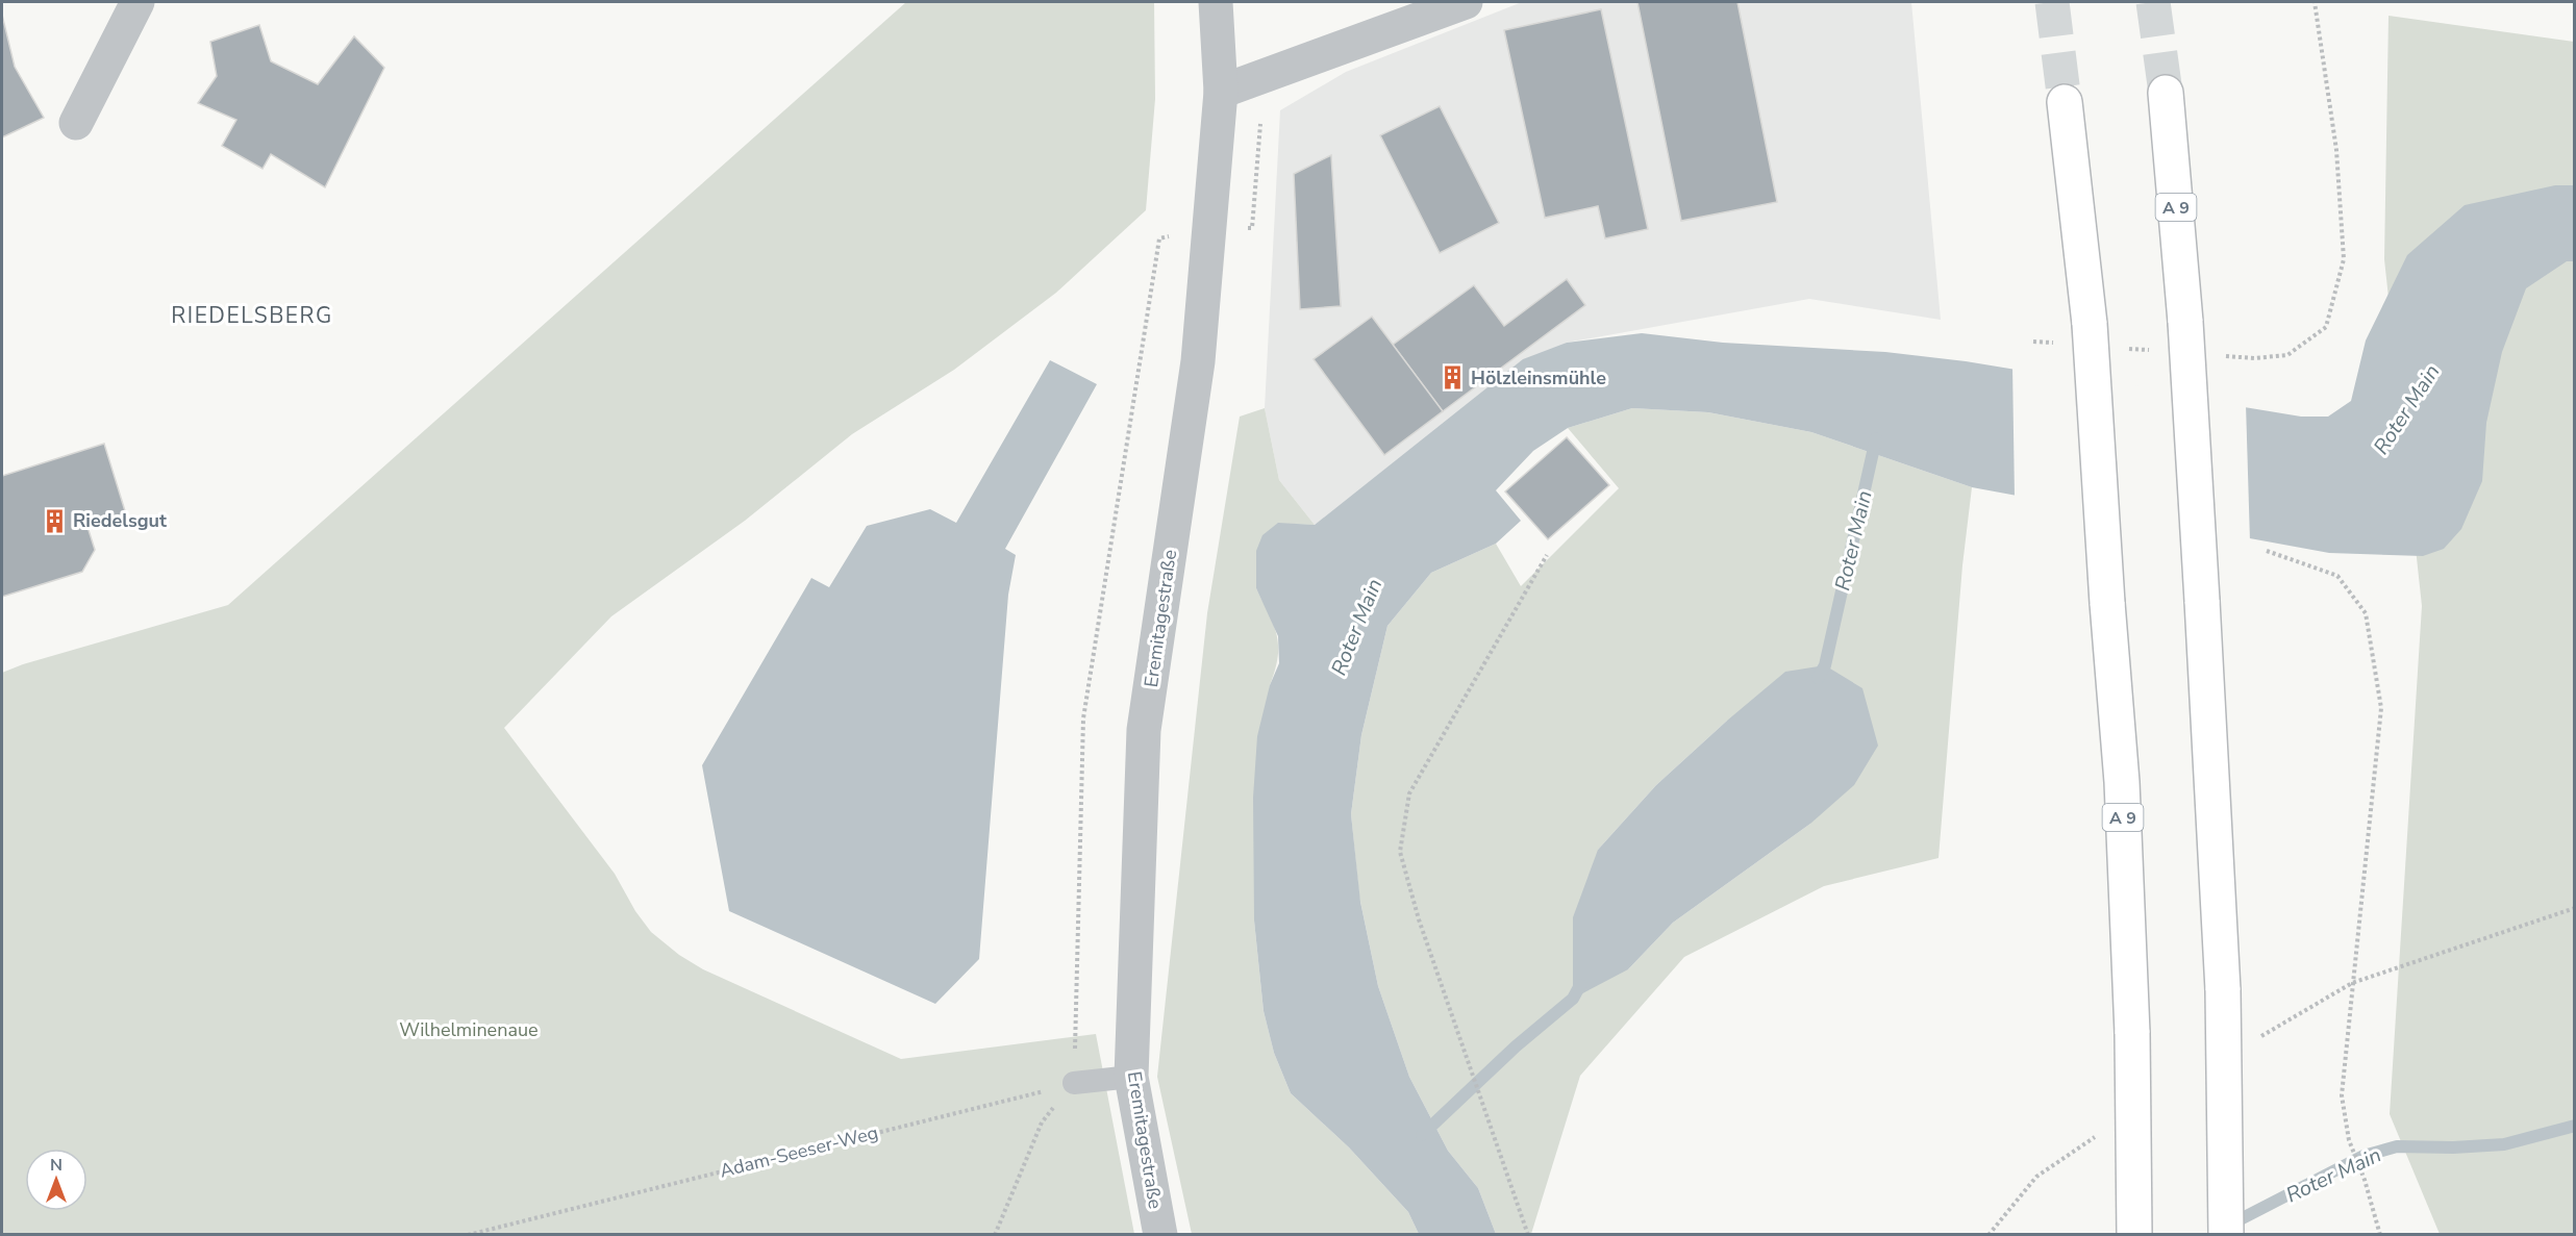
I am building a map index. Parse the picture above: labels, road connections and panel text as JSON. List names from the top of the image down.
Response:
{
  "streets": {
    "highway": ["A 9"],
    "street": ["Eremitagestraße"],
    "path": ["Adam-Seeser-Weg"]
  },
  "districts": ["RIEDELSBERG"],
  "water": ["Roter Main"],
  "parks": ["Wilhelminenaue"],
  "places": {
    "building": ["Hölzleinsmühle", "Riedelsgut"]
  },
  "north": "top"
}
